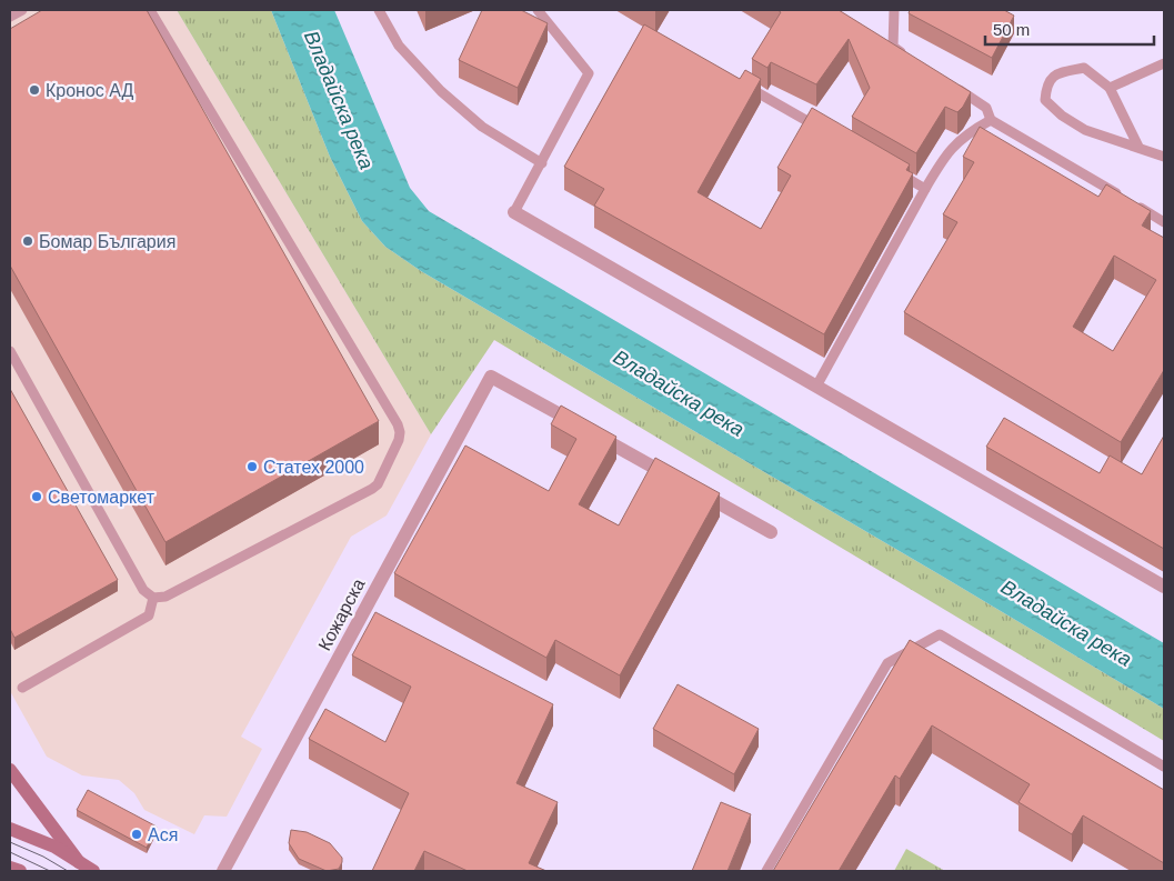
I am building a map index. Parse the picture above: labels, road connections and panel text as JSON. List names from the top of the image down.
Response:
{
  "streets": {
    "street": ["Кожарска"]
  },
  "water": ["Владайска река"],
  "places": [
    "Кронос АД",
    "Бомар България",
    "Статех 2000",
    "Светомаркет",
    "Ася"
  ],
  "scale_bar": "50 m"
}
